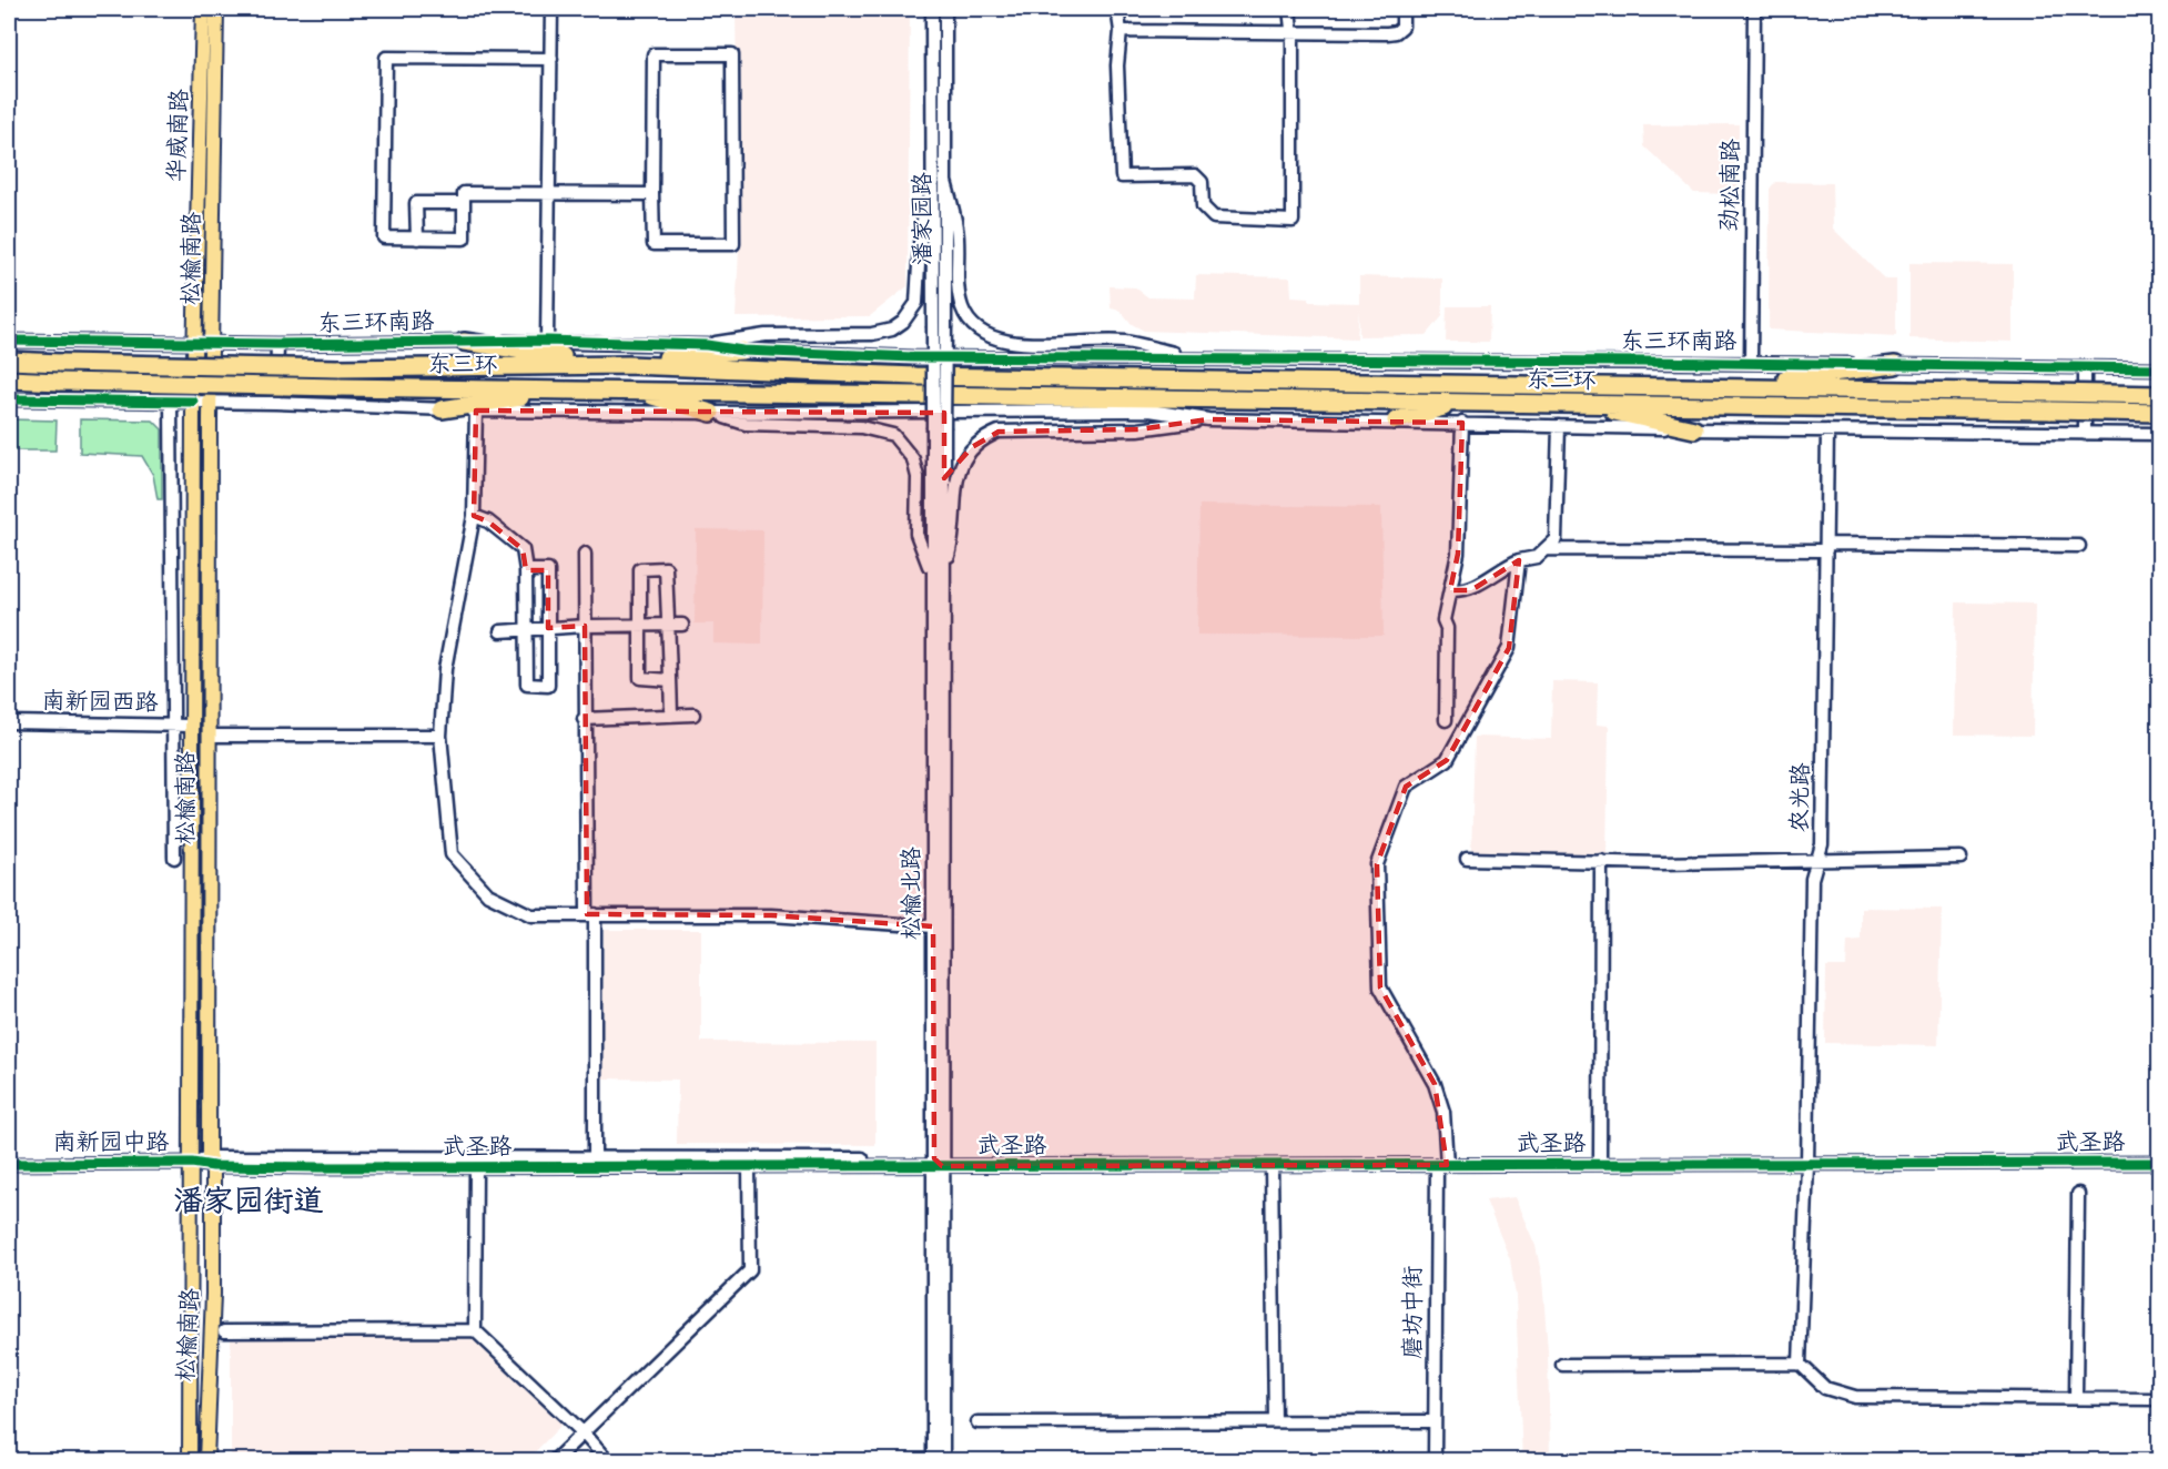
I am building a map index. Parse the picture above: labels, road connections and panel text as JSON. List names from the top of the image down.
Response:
{
  "streets": {
    "highway": ["东三环"],
    "main road": ["华威南路", "松榆南路"],
    "street": [
      "劲松南路",
      "潘家园路",
      "东三环南路",
      "南新园西路",
      "农光路",
      "松榆北路",
      "南新园中路",
      "武圣路",
      "磨坊中街"
    ]
  },
  "crossings": [
    ["华威南路", "松榆南路"],
    ["华威南路", "东三环南路"],
    ["劲松南路", "东三环南路"],
    ["潘家园路", "松榆北路"],
    ["松榆南路", "东三环南路"],
    ["松榆南路", "南新园西路"],
    ["松榆南路", "南新园中路"],
    ["松榆南路", "武圣路"],
    ["农光路", "武圣路"],
    ["松榆北路", "武圣路"],
    ["南新园中路", "武圣路"],
    ["武圣路", "磨坊中街"]
  ],
  "districts": ["潘家园街道"]
}
